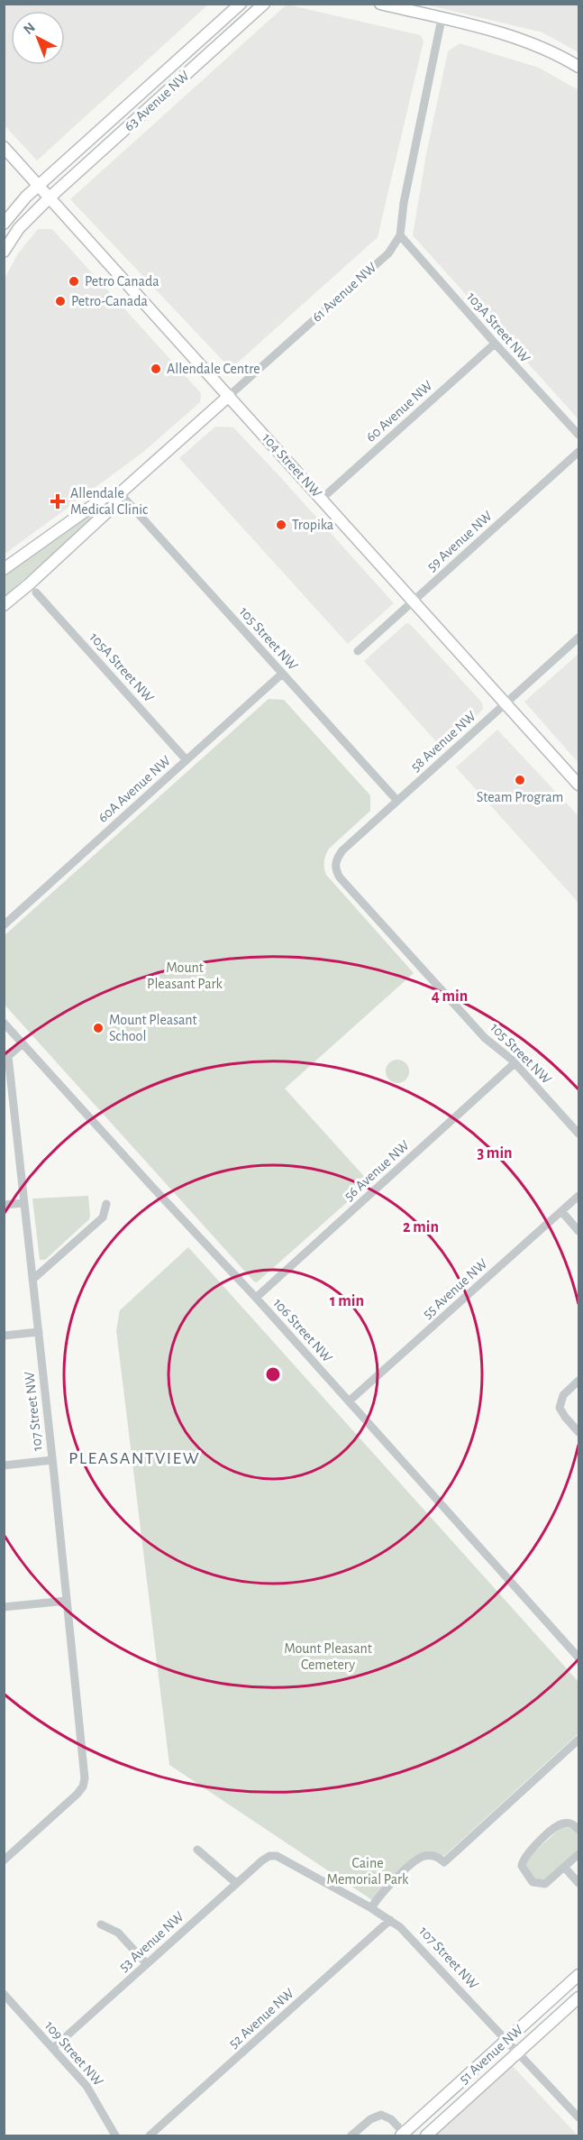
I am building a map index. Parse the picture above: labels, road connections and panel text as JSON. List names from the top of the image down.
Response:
{
  "streets": {
    "main road": [
      "63 Avenue NW",
      "61 Avenue NW",
      "104 Street NW",
      "51 Avenue NW"
    ],
    "street": [
      "103A Street NW",
      "60 Avenue NW",
      "59 Avenue NW",
      "105 Street NW",
      "105A Street NW",
      "58 Avenue NW",
      "60A Avenue NW",
      "56 Avenue NW",
      "55 Avenue NW",
      "106 Street NW",
      "107 Street NW",
      "53 Avenue NW",
      "52 Avenue NW",
      "109 Street NW"
    ]
  },
  "crossings": [
    ["63 Avenue NW", "104 Street NW"],
    ["61 Avenue NW", "103A Street NW"],
    ["61 Avenue NW", "104 Street NW"],
    ["61 Avenue NW", "105 Street NW"],
    ["103A Street NW", "60 Avenue NW"],
    ["60 Avenue NW", "104 Street NW"],
    ["104 Street NW", "59 Avenue NW"],
    ["104 Street NW", "58 Avenue NW"],
    ["105 Street NW", "58 Avenue NW"],
    ["105 Street NW", "60A Avenue NW"],
    ["105 Street NW", "56 Avenue NW"],
    ["105A Street NW", "60A Avenue NW"],
    ["56 Avenue NW", "106 Street NW"],
    ["55 Avenue NW", "106 Street NW"],
    ["106 Street NW", "107 Street NW"],
    ["107 Street NW", "53 Avenue NW"],
    ["107 Street NW", "52 Avenue NW"],
    ["107 Street NW", "51 Avenue NW"],
    ["53 Avenue NW", "109 Street NW"]
  ],
  "districts": ["PLEASANTVIEW"],
  "parks": ["Mount Pleasant Park", "Mount Pleasant Cemetery", "Caine Memorial Park"],
  "places": {
    "other": [
      "Petro Canada",
      "Petro-Canada",
      "Allendale Centre",
      "Tropika",
      "Steam Program",
      "Mount Pleasant School"
    ],
    "health": ["Allendale Medical Clinic"]
  },
  "north": "top left",
  "rings": [
    "4 min",
    "3 min",
    "2 min",
    "1 min"
  ]
}
